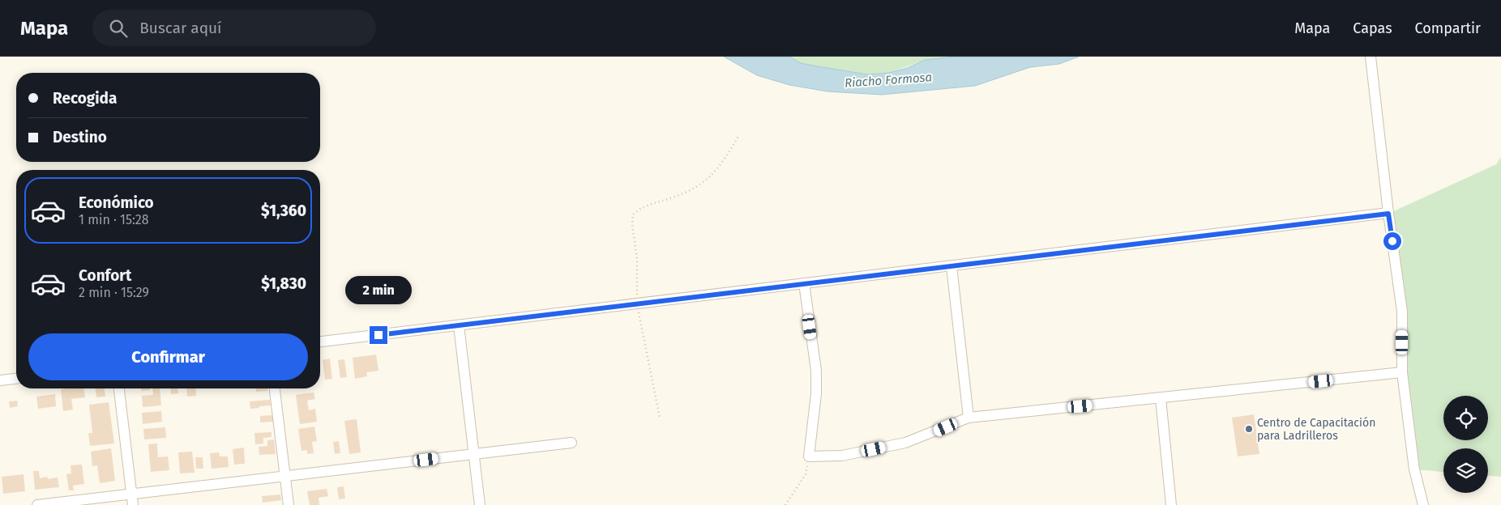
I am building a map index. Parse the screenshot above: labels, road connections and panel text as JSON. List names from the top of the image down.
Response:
{
  "water": ["Riacho Formosa"],
  "places": ["Centro de Capacitación para Ladrilleros"],
  "page": {
    "header": "Mapa",
    "search": "Buscar aquí",
    "nav": ["Mapa", "Capas", "Compartir"],
    "banner": ["Recogida", "Destino"],
    "list": [
      {
        "name": "Económico",
        "note": "1 min · 15:28",
        "value": "$1,360"
      },
      {
        "name": "Confort",
        "note": "2 min · 15:29",
        "value": "$1,830"
      }
    ],
    "bubble": "2 min",
    "buttons": "Confirmar"
  }
}
